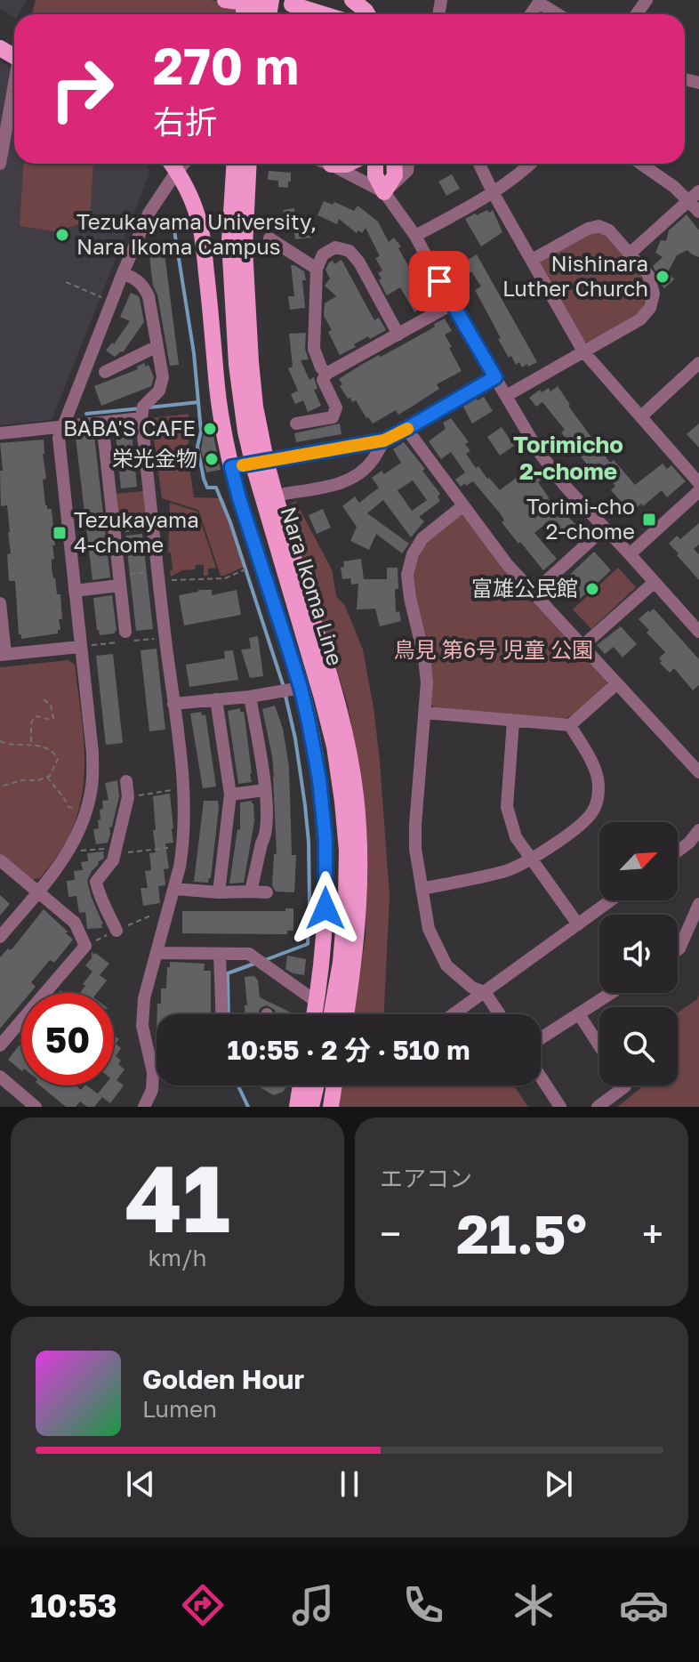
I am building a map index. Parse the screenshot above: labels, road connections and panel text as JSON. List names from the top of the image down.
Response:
{
  "streets": {
    "main road": ["Nara Ikoma Line"]
  },
  "districts": ["Torimicho 2-chome"],
  "parks": ["鳥見 第6号 児童 公園"],
  "places": {
    "other": [
      "Tezukayama University, Nara Ikoma Campus",
      "Nishinara Luther Church",
      "BABA'S CAFE",
      "栄光金物",
      "富雄公民館"
    ],
    "transit": ["Torimi-cho 2-chome", "Tezukayama 4-chome"]
  },
  "north": "top right",
  "page": {
    "turn": ["270 m", "右折"],
    "limit": "50",
    "trip": "10:55 · 2 分 · 510 m",
    "tile": [
      ["41", "km/h"],
      "エアコン"
    ],
    "heat": ["−", "21.5°", "+"],
    "song": ["Golden Hour", "Lumen"],
    "tabs": "10:53"
  }
}
